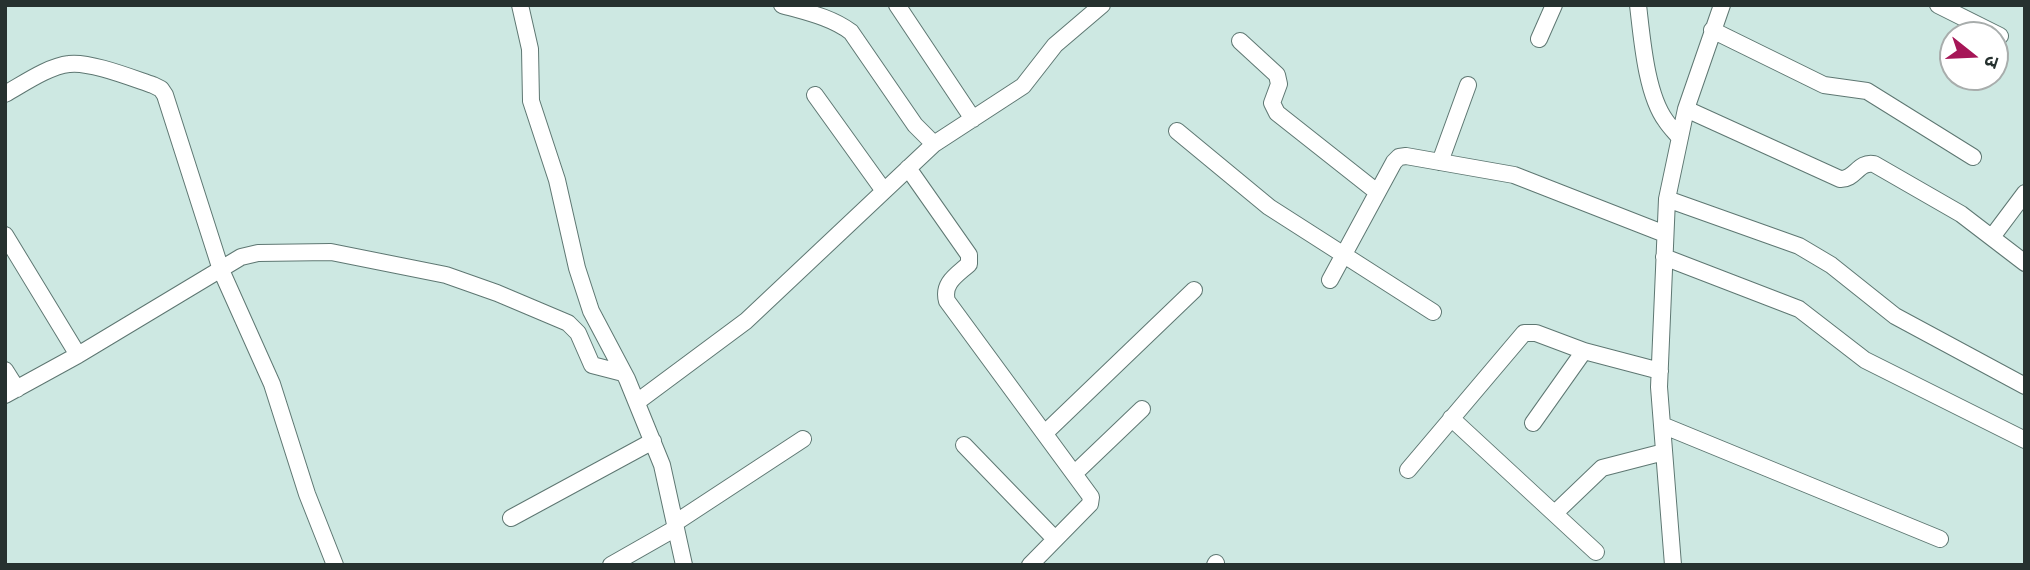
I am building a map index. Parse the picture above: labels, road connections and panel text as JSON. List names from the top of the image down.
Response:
{
  "north": "right"
}
